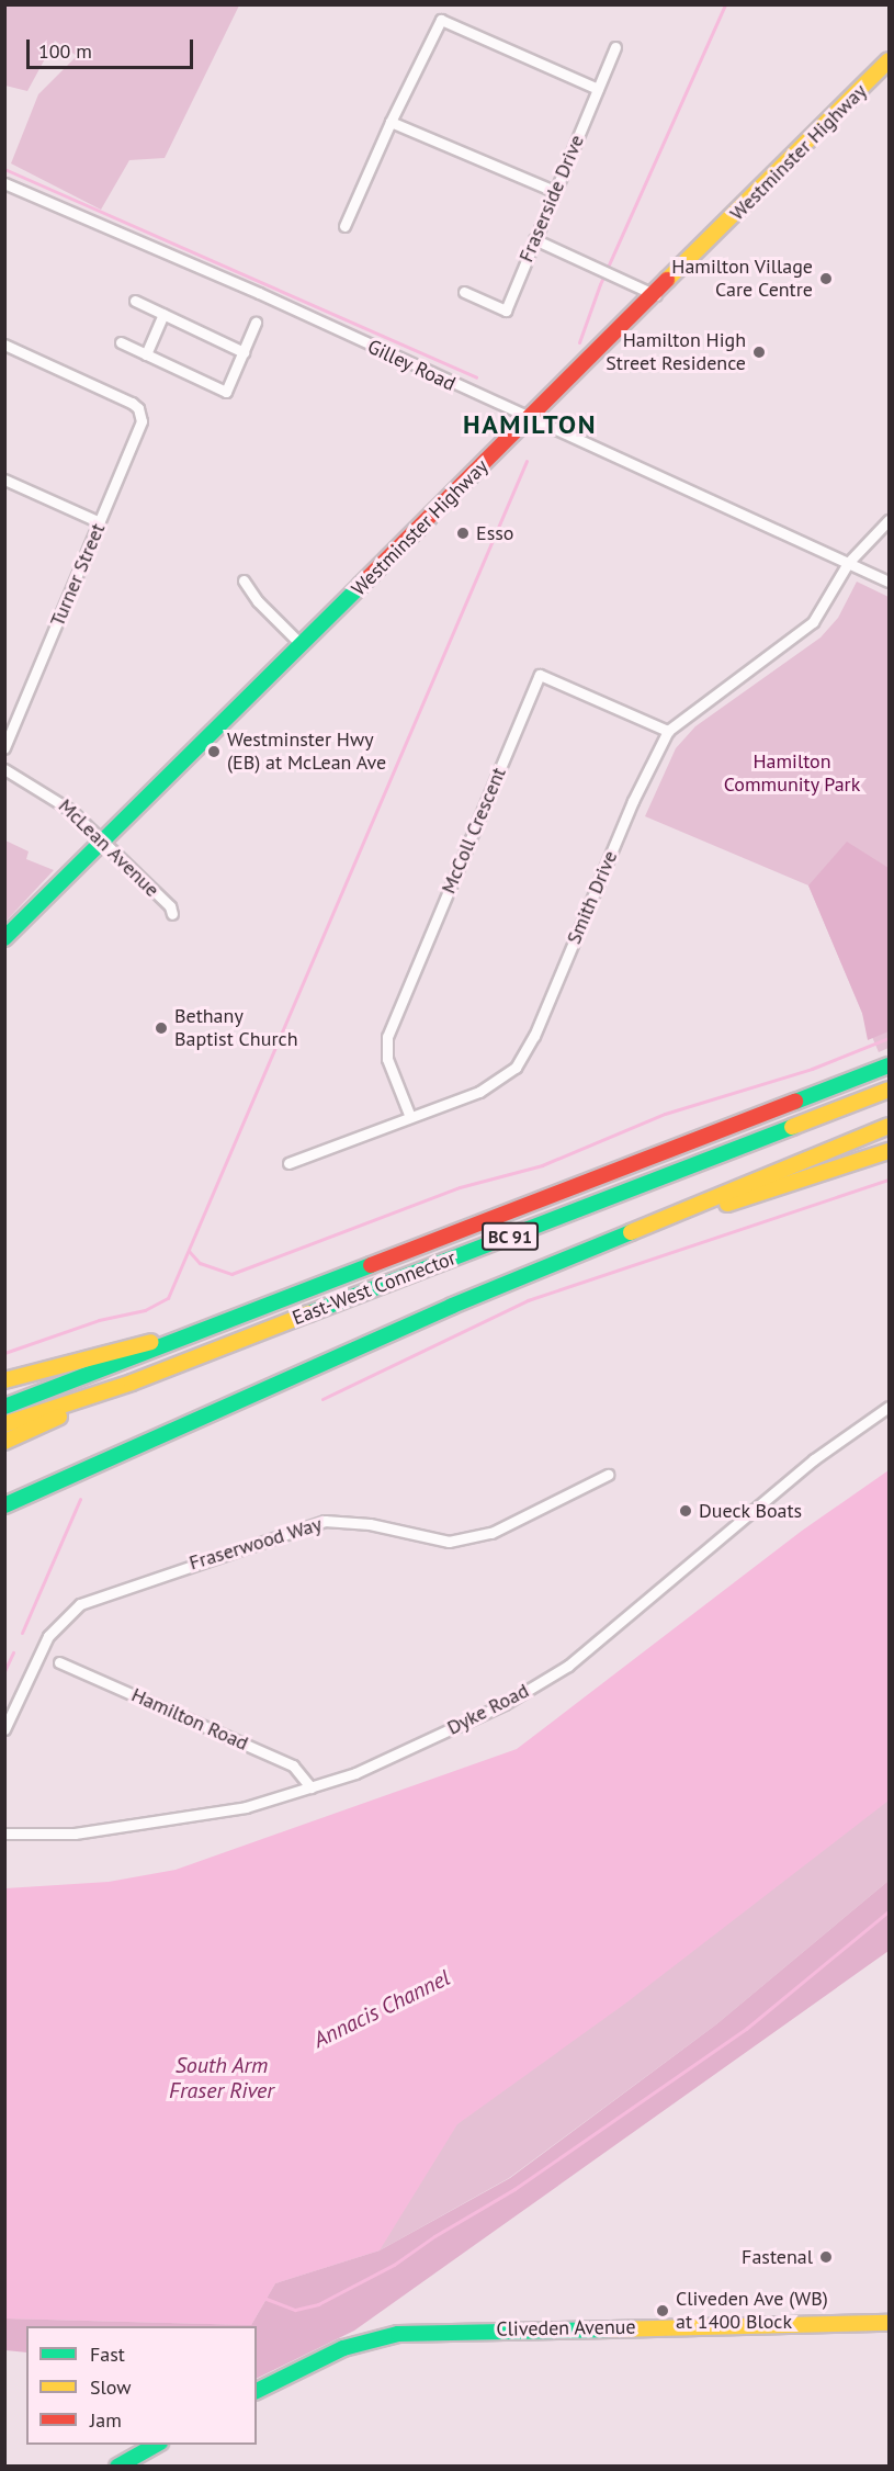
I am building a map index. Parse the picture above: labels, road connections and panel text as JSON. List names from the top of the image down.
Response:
{
  "streets": {
    "main road": [
      "Westminster Highway",
      "BC 91",
      "East-West Connector",
      "Cliveden Avenue"
    ],
    "street": [
      "Fraserside Drive",
      "Gilley Road",
      "Turner Street",
      "McColl Crescent",
      "McLean Avenue",
      "Smith Drive",
      "Fraserwood Way",
      "Dyke Road",
      "Hamilton Road"
    ]
  },
  "crossings": [
    ["Westminster Highway", "Gilley Road"],
    ["Westminster Highway", "McLean Avenue"],
    ["Gilley Road", "Smith Drive"],
    ["McColl Crescent", "Smith Drive"],
    ["BC 91", "East-West Connector"],
    ["Dyke Road", "Hamilton Road"]
  ],
  "districts": ["HAMILTON"],
  "water": ["Annacis Channel", "South Arm Fraser River"],
  "parks": ["Hamilton Community Park"],
  "places": [
    "Hamilton Village Care Centre",
    "Hamilton High Street Residence",
    "Esso",
    "Westminster Hwy (EB) at McLean Ave",
    "Bethany Baptist Church",
    "Dueck Boats",
    "Fastenal",
    "Cliveden Ave (WB) at 1400 Block"
  ],
  "legend": ["Fast", "Slow", "Jam"],
  "scale_bar": "100 m"
}
